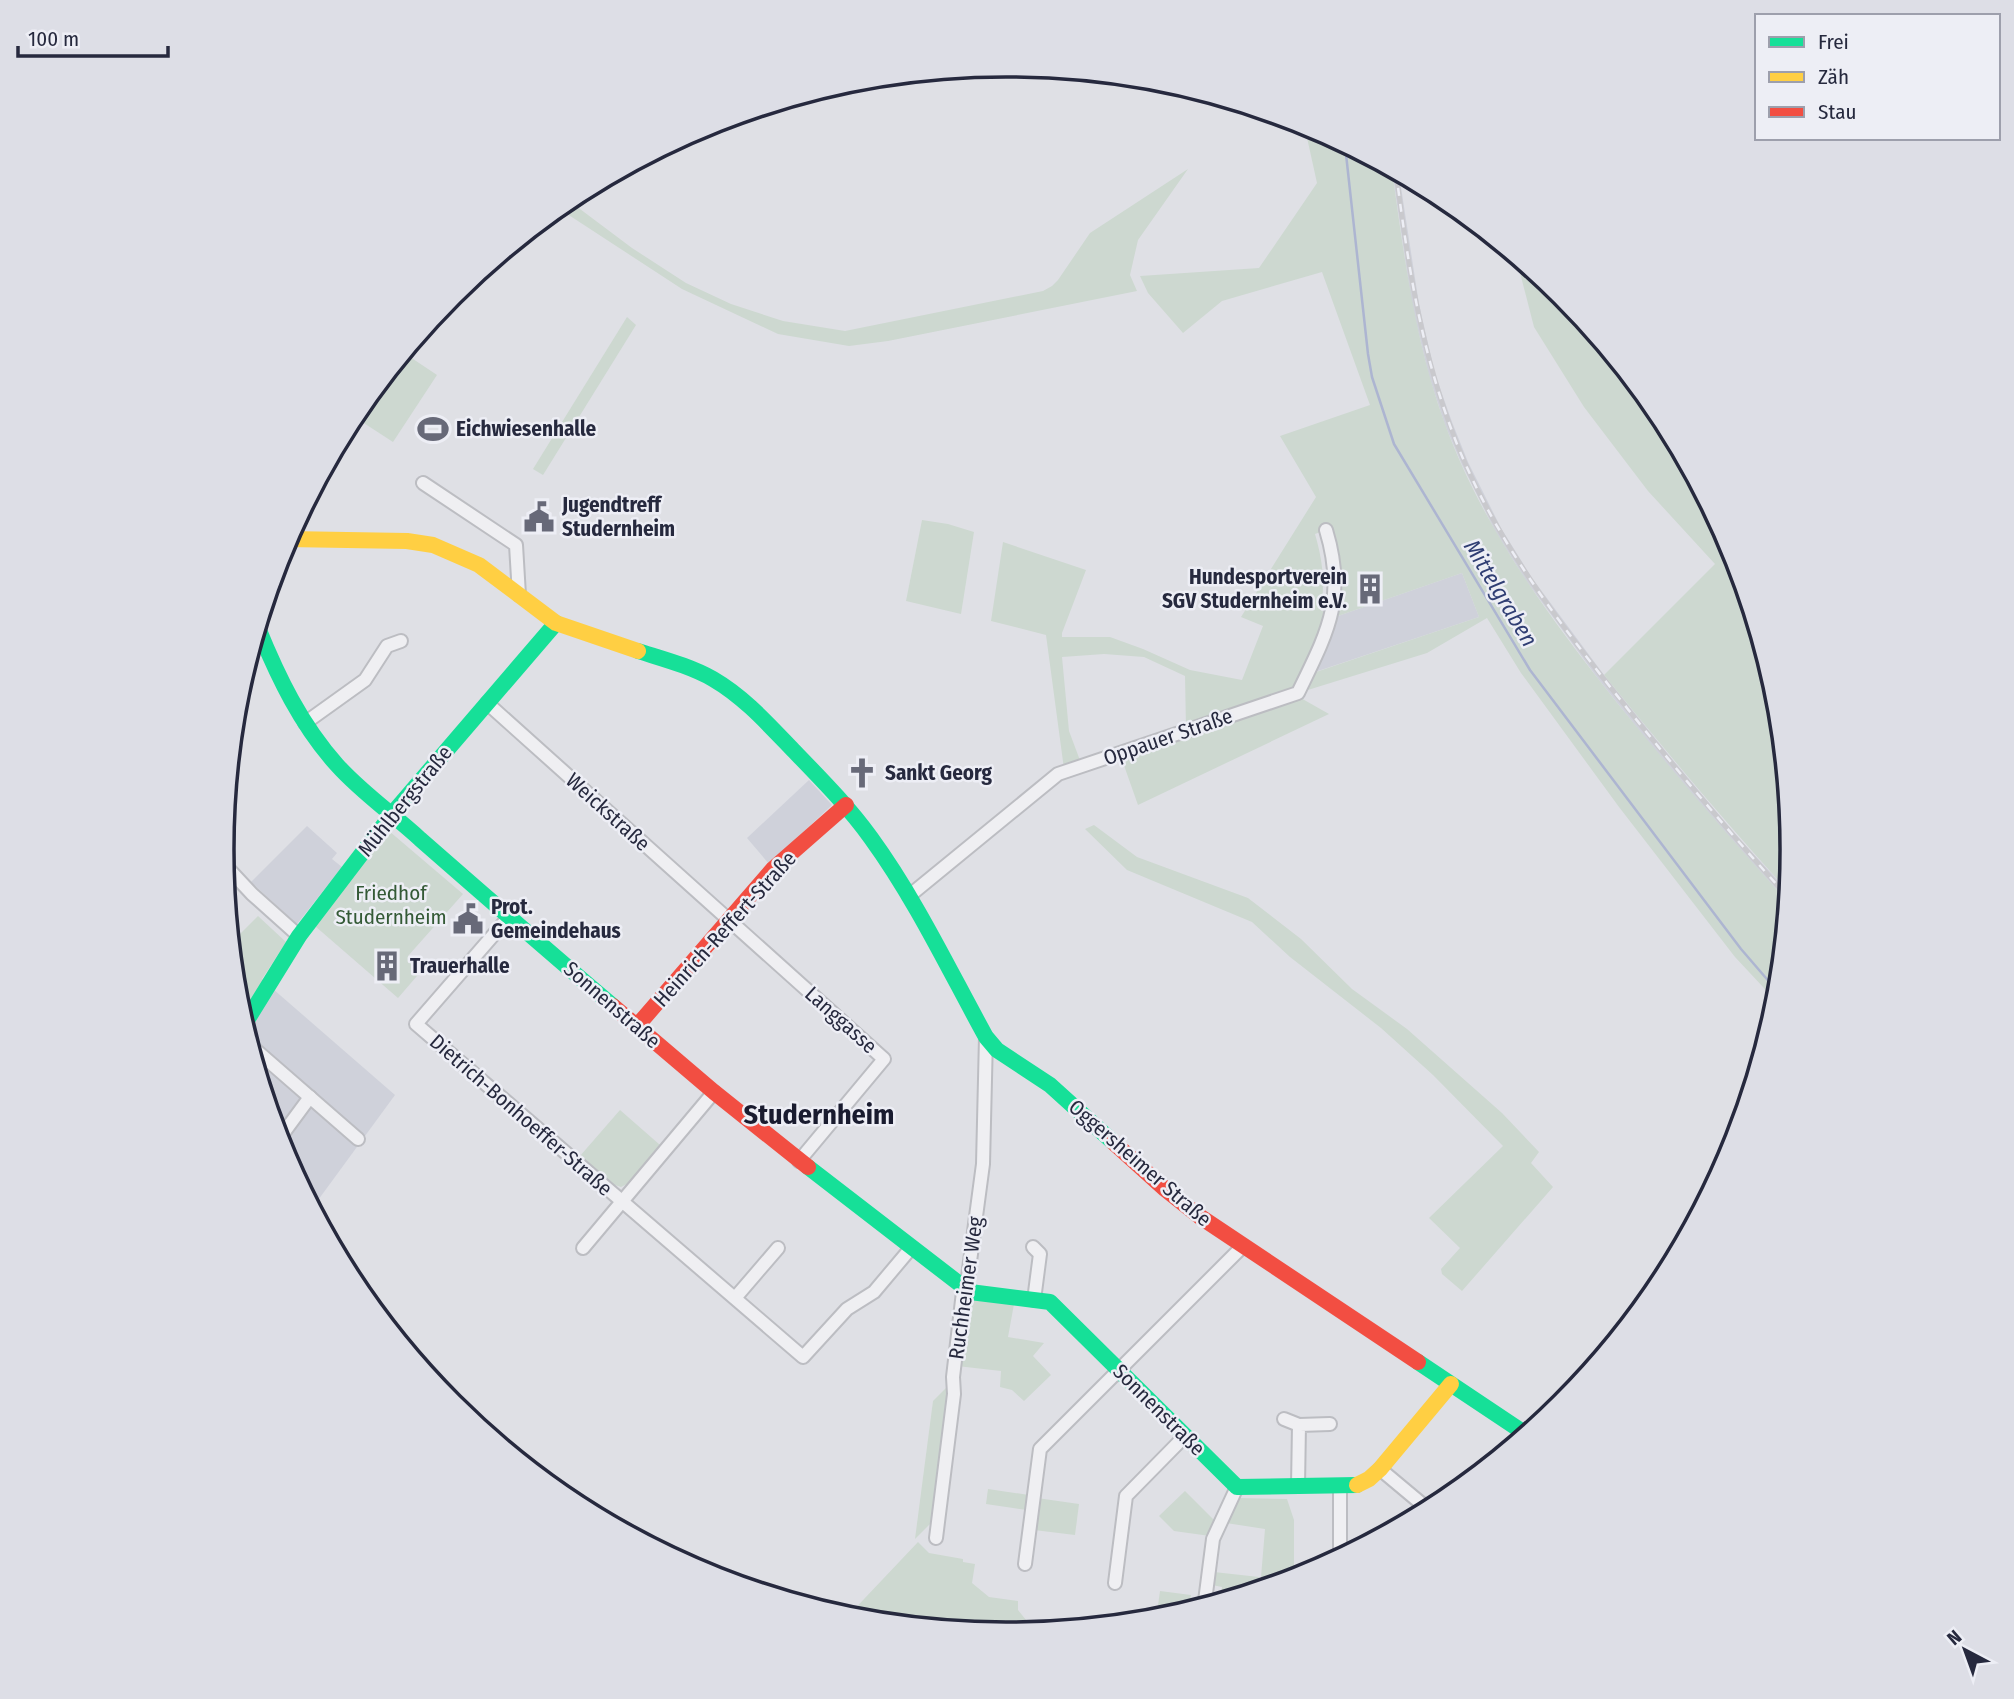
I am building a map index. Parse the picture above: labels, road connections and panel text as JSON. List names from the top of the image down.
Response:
{
  "streets": {
    "street": [
      "Oppauer Straße",
      "Mühlbergstraße",
      "Weickstraße",
      "Heinrich-Reffert-Straße",
      "Sonnenstraße",
      "Langgasse",
      "Dietrich-Bonhoeffer-Straße",
      "Oggersheimer Straße",
      "Ruchheimer Weg"
    ]
  },
  "crossings": [
    ["Oppauer Straße", "Oggersheimer Straße"],
    ["Mühlbergstraße", "Weickstraße"],
    ["Mühlbergstraße", "Sonnenstraße"],
    ["Mühlbergstraße", "Oggersheimer Straße"],
    ["Weickstraße", "Heinrich-Reffert-Straße"],
    ["Weickstraße", "Langgasse"],
    ["Heinrich-Reffert-Straße", "Sonnenstraße"],
    ["Heinrich-Reffert-Straße", "Langgasse"],
    ["Heinrich-Reffert-Straße", "Oggersheimer Straße"],
    ["Sonnenstraße", "Langgasse"],
    ["Sonnenstraße", "Dietrich-Bonhoeffer-Straße"],
    ["Sonnenstraße", "Ruchheimer Weg"],
    ["Oggersheimer Straße", "Ruchheimer Weg"]
  ],
  "districts": ["Studernheim"],
  "water": ["Mittelgraben"],
  "parks": ["Friedhof Studernheim"],
  "places": {
    "sports": ["Eichwiesenhalle"],
    "public building": ["Jugendtreff Studernheim", "Prot. Gemeindehaus"],
    "building": ["Hundesportverein SGV Studernheim e.V.", "Trauerhalle"],
    "church": ["Sankt Georg"]
  },
  "legend": ["Frei", "Zäh", "Stau"],
  "scale_bar": "100 m",
  "north": "top left"
}
